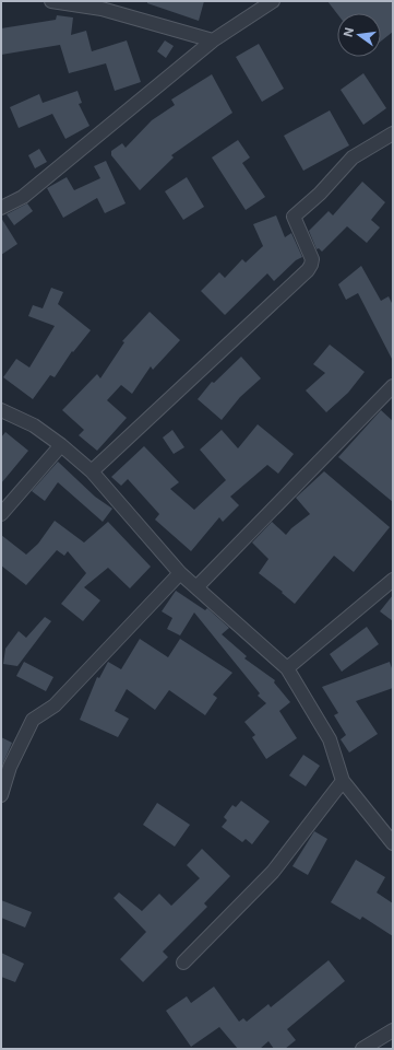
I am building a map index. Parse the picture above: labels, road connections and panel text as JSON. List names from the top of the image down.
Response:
{
  "north": "left"
}
